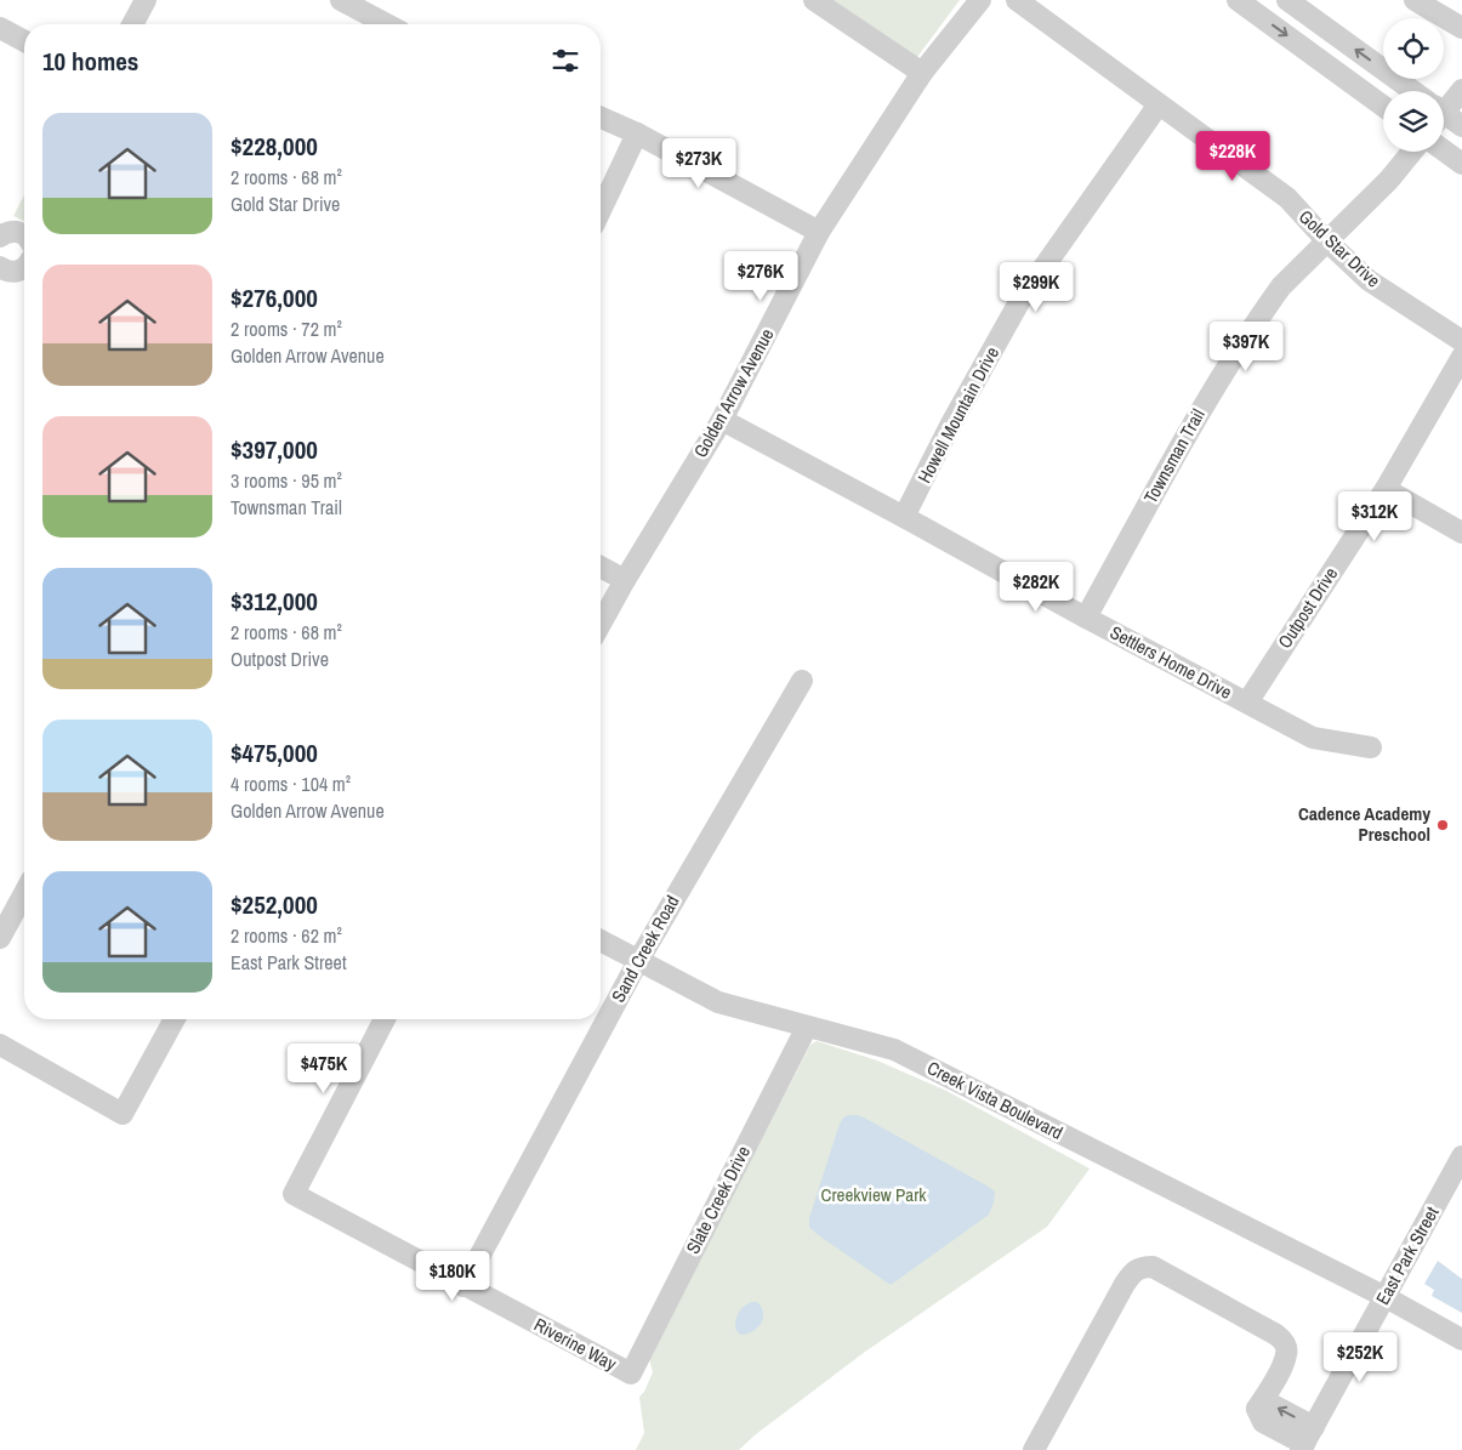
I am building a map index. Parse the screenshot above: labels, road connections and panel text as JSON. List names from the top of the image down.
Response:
{
  "streets": {
    "street": [
      "Gold Star Drive",
      "Golden Arrow Avenue",
      "Howell Mountain Drive",
      "Townsman Trail",
      "Outpost Drive",
      "Settlers Home Drive",
      "Sand Creek Road",
      "Creek Vista Boulevard",
      "Slate Creek Drive",
      "East Park Street",
      "Riverine Way"
    ]
  },
  "crossings": [
    ["Gold Star Drive", "Howell Mountain Drive"],
    ["Gold Star Drive", "Townsman Trail"],
    ["Golden Arrow Avenue", "Settlers Home Drive"],
    ["Howell Mountain Drive", "Settlers Home Drive"],
    ["Townsman Trail", "Settlers Home Drive"],
    ["Outpost Drive", "Settlers Home Drive"],
    ["Sand Creek Road", "Creek Vista Boulevard"],
    ["Sand Creek Road", "Riverine Way"],
    ["Creek Vista Boulevard", "Slate Creek Drive"],
    ["Creek Vista Boulevard", "East Park Street"],
    ["Slate Creek Drive", "Riverine Way"]
  ],
  "parks": ["Creekview Park"],
  "places": ["Cadence Academy Preschool"],
  "page": {
    "heading": "10 homes",
    "list": [
      {
        "name": "$228,000",
        "note": "2 rooms · 68 m² · Gold Star Drive"
      },
      {
        "name": "$276,000",
        "note": "2 rooms · 72 m² · Golden Arrow Avenue"
      },
      {
        "name": "$397,000",
        "note": "3 rooms · 95 m² · Townsman Trail"
      },
      {
        "name": "$312,000",
        "note": "2 rooms · 68 m² · Outpost Drive"
      },
      {
        "name": "$475,000",
        "note": "4 rooms · 104 m² · Golden Arrow Avenue"
      },
      {
        "name": "$252,000",
        "note": "2 rooms · 62 m² · East Park Street"
      }
    ],
    "price": [
      "$228K",
      "$273K",
      "$276K",
      "$299K",
      "$397K",
      "$312K",
      "$282K",
      "$475K",
      "$180K",
      "$252K"
    ]
  }
}
